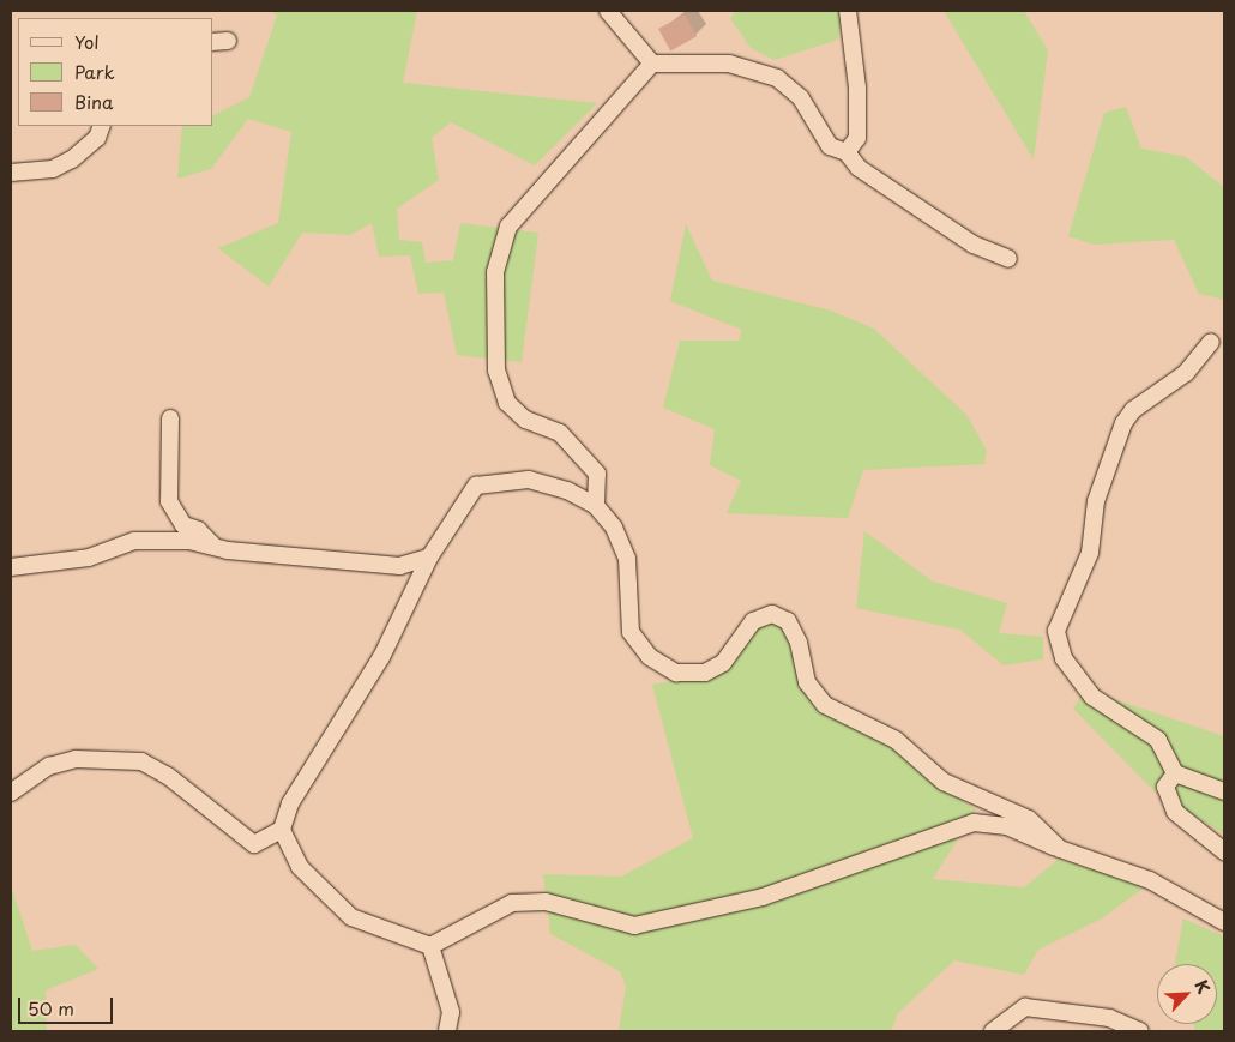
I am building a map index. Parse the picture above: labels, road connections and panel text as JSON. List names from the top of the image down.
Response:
{
  "legend": ["Yol", "Park", "Bina"],
  "scale_bar": "50 m",
  "north": "top right"
}
